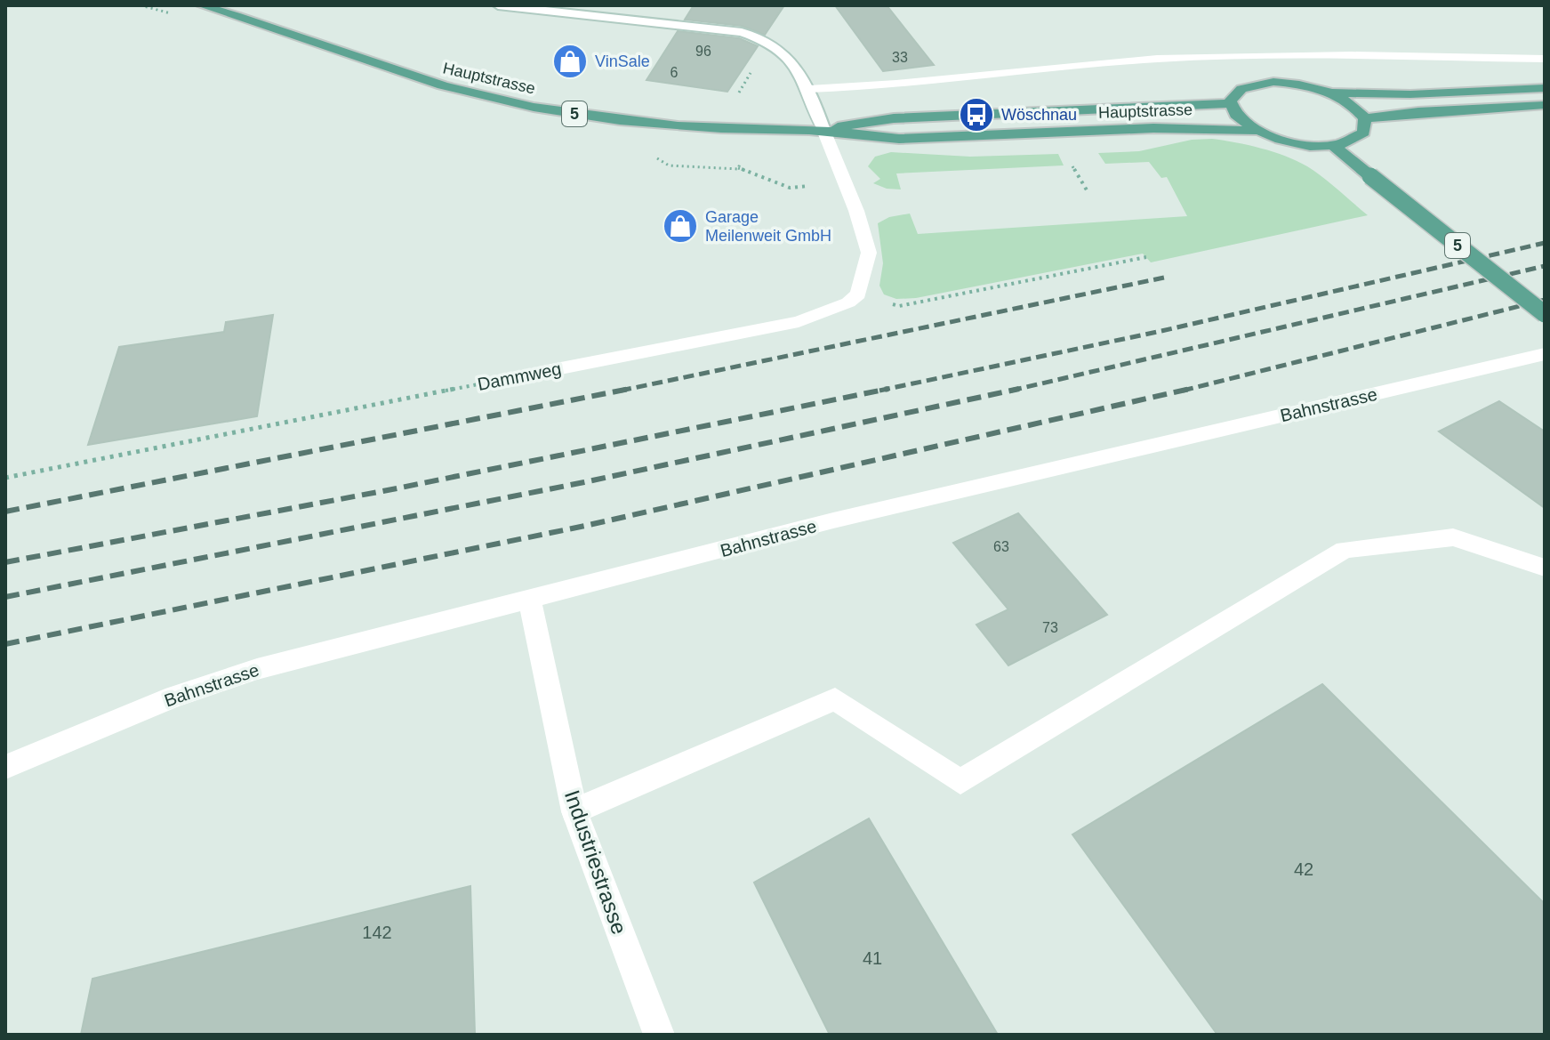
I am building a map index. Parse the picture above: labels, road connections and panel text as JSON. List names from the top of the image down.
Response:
{
  "streets": {
    "main road": ["Hauptstrasse", "5"],
    "street": ["Dammweg", "Bahnstrasse", "Industriestrasse"]
  },
  "crossings": [
    ["Bahnstrasse", "Industriestrasse"]
  ],
  "places": {
    "shop": ["VinSale", "Garage Meilenweit GmbH"],
    "bus stop": ["Wöschnau"]
  },
  "house_numbers": [
    "96",
    "33",
    "6",
    "63",
    "73",
    "42",
    "142",
    "41"
  ]
}
